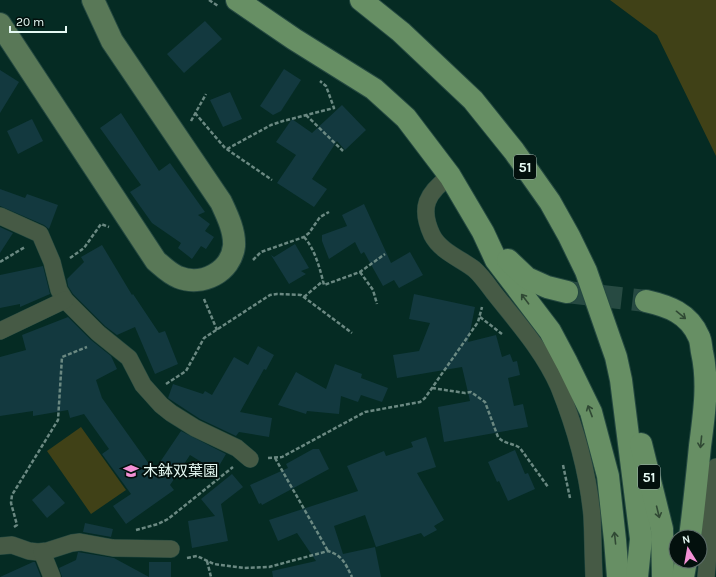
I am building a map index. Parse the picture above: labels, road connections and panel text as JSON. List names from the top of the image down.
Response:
{
  "streets": {
    "main road": ["51"]
  },
  "places": {
    "school or university": ["木鉢双葉園"]
  },
  "scale_bar": "20 m",
  "north": "top"
}
